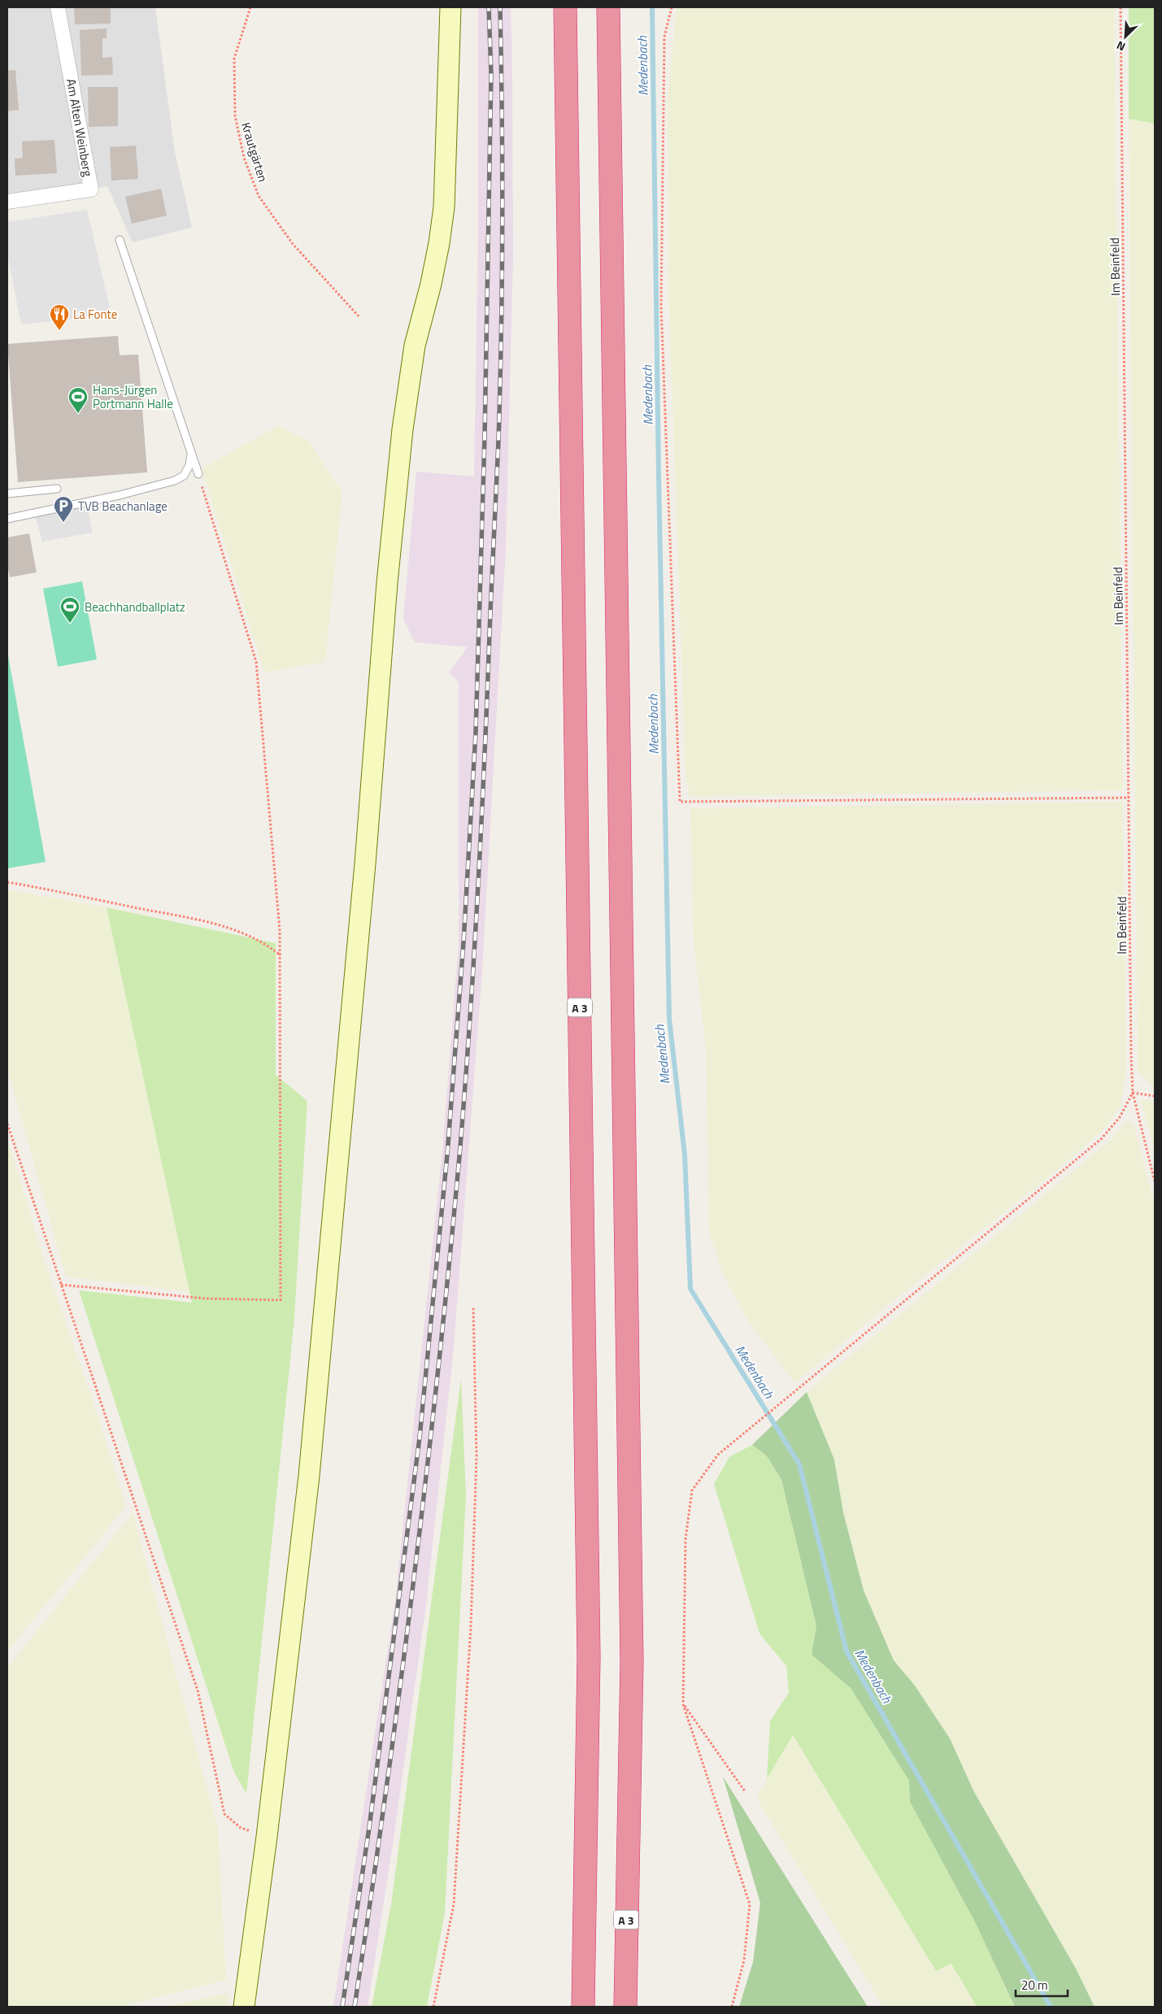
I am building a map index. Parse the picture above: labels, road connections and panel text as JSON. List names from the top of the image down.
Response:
{
  "streets": {
    "highway": ["A 3"],
    "street": ["Am Alten Weinberg"],
    "path": ["Krautgärten", "Im Beinfeld"]
  },
  "water": ["Medenbach"],
  "places": {
    "restaurant": ["La Fonte"],
    "sports": ["Hans-Jürgen Portmann Halle", "Beachhandballplatz"],
    "parking": ["TVB Beachanlage"]
  },
  "scale_bar": "20 m",
  "north": "bottom left"
}
